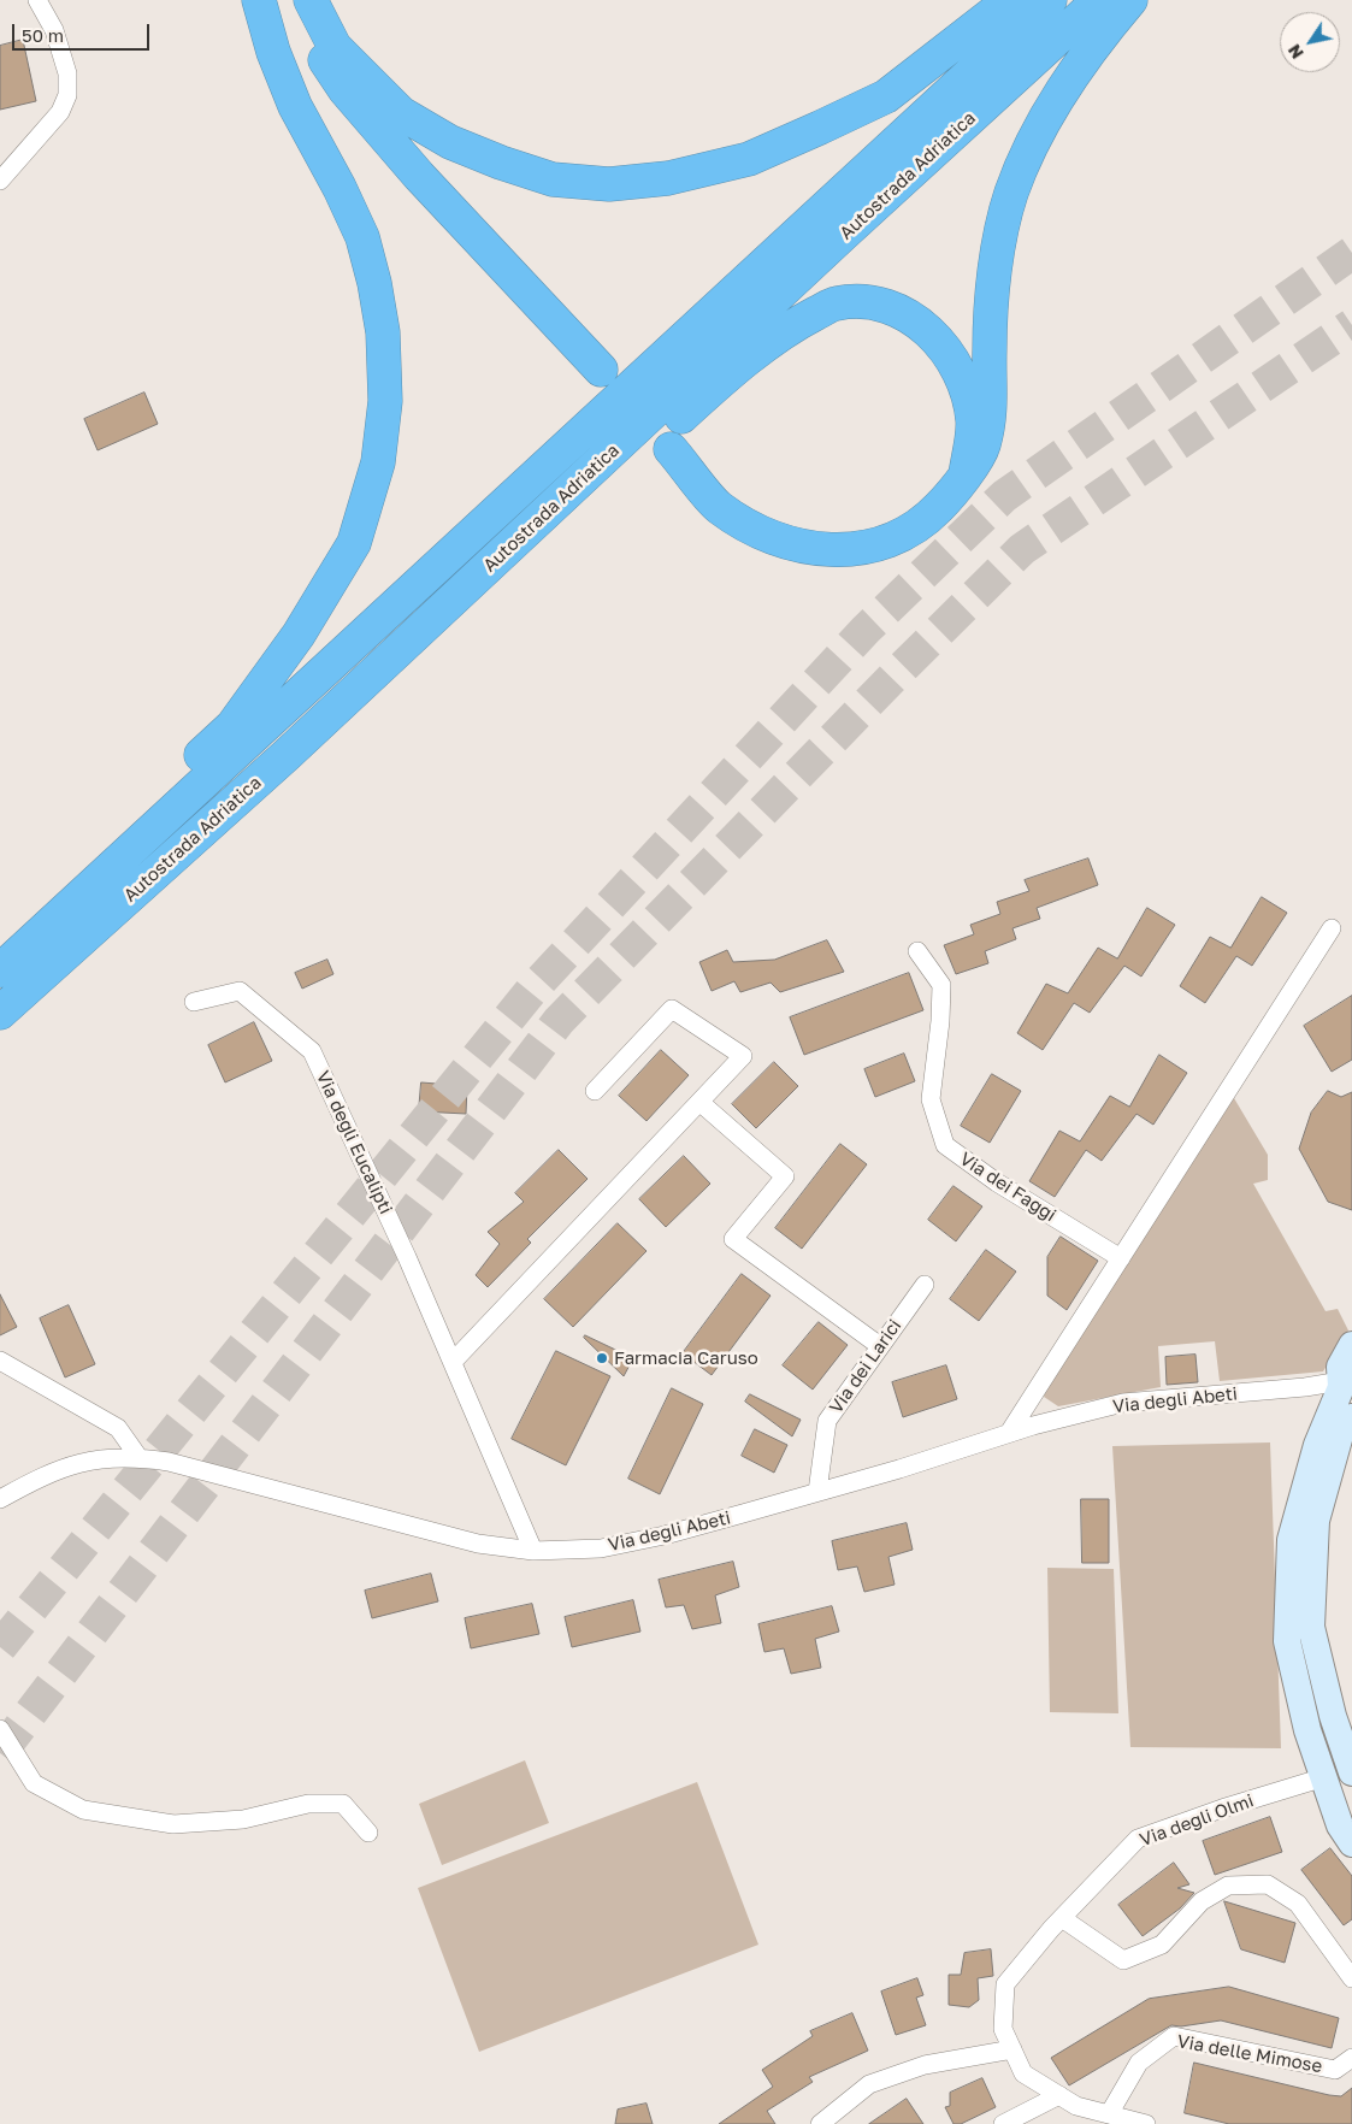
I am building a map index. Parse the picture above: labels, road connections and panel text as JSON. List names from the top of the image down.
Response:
{
  "streets": {
    "highway": ["Autostrada Adriatica"],
    "street": [
      "Via degli Eucalipti",
      "Via dei Faggi",
      "Via dei Larici",
      "Via degli Abeti",
      "Via degli Olmi",
      "Via delle Mimose"
    ]
  },
  "crossings": [
    ["Via degli Eucalipti", "Via degli Abeti"],
    ["Via dei Larici", "Via degli Abeti"],
    ["Via degli Olmi", "Via delle Mimose"]
  ],
  "places": ["Farmacia Caruso"],
  "scale_bar": "50 m",
  "north": "bottom left"
}
